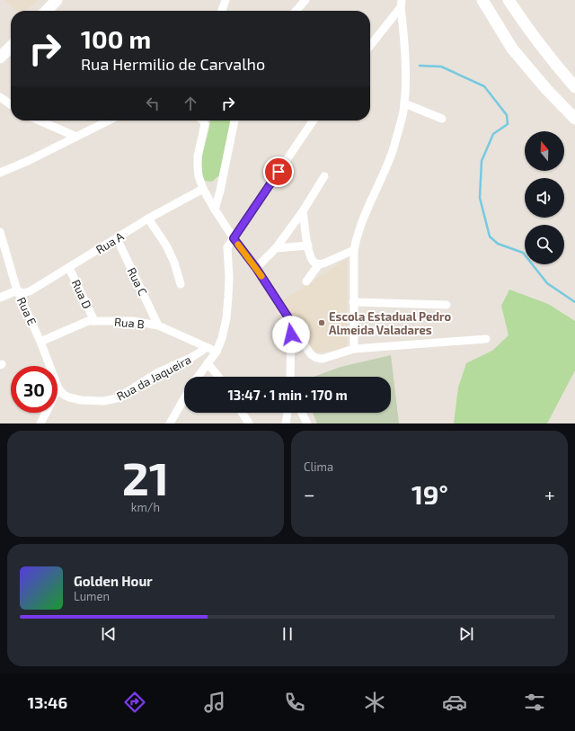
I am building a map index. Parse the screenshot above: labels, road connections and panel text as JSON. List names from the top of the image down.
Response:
{
  "streets": {
    "street": [
      "Rua A",
      "Rua C",
      "Rua D",
      "Rua E",
      "Rua B",
      "Rua da Jaqueira"
    ]
  },
  "crossings": [
    ["Rua A", "Rua C"],
    ["Rua A", "Rua D"],
    ["Rua A", "Rua E"],
    ["Rua C", "Rua B"],
    ["Rua D", "Rua B"],
    ["Rua E", "Rua B"],
    ["Rua E", "Rua da Jaqueira"],
    ["Rua B", "Rua da Jaqueira"]
  ],
  "places": ["Escola Estadual Pedro Almeida Valadares"],
  "north": "top",
  "page": {
    "turn": ["100 m", "Rua Hermilio de Carvalho"],
    "limit": "30",
    "trip": "13:47 · 1 min · 170 m",
    "tile": [
      ["21", "km/h"],
      "Clima"
    ],
    "heat": ["−", "19°", "+"],
    "song": ["Golden Hour", "Lumen"],
    "tabs": "13:46"
  }
}
